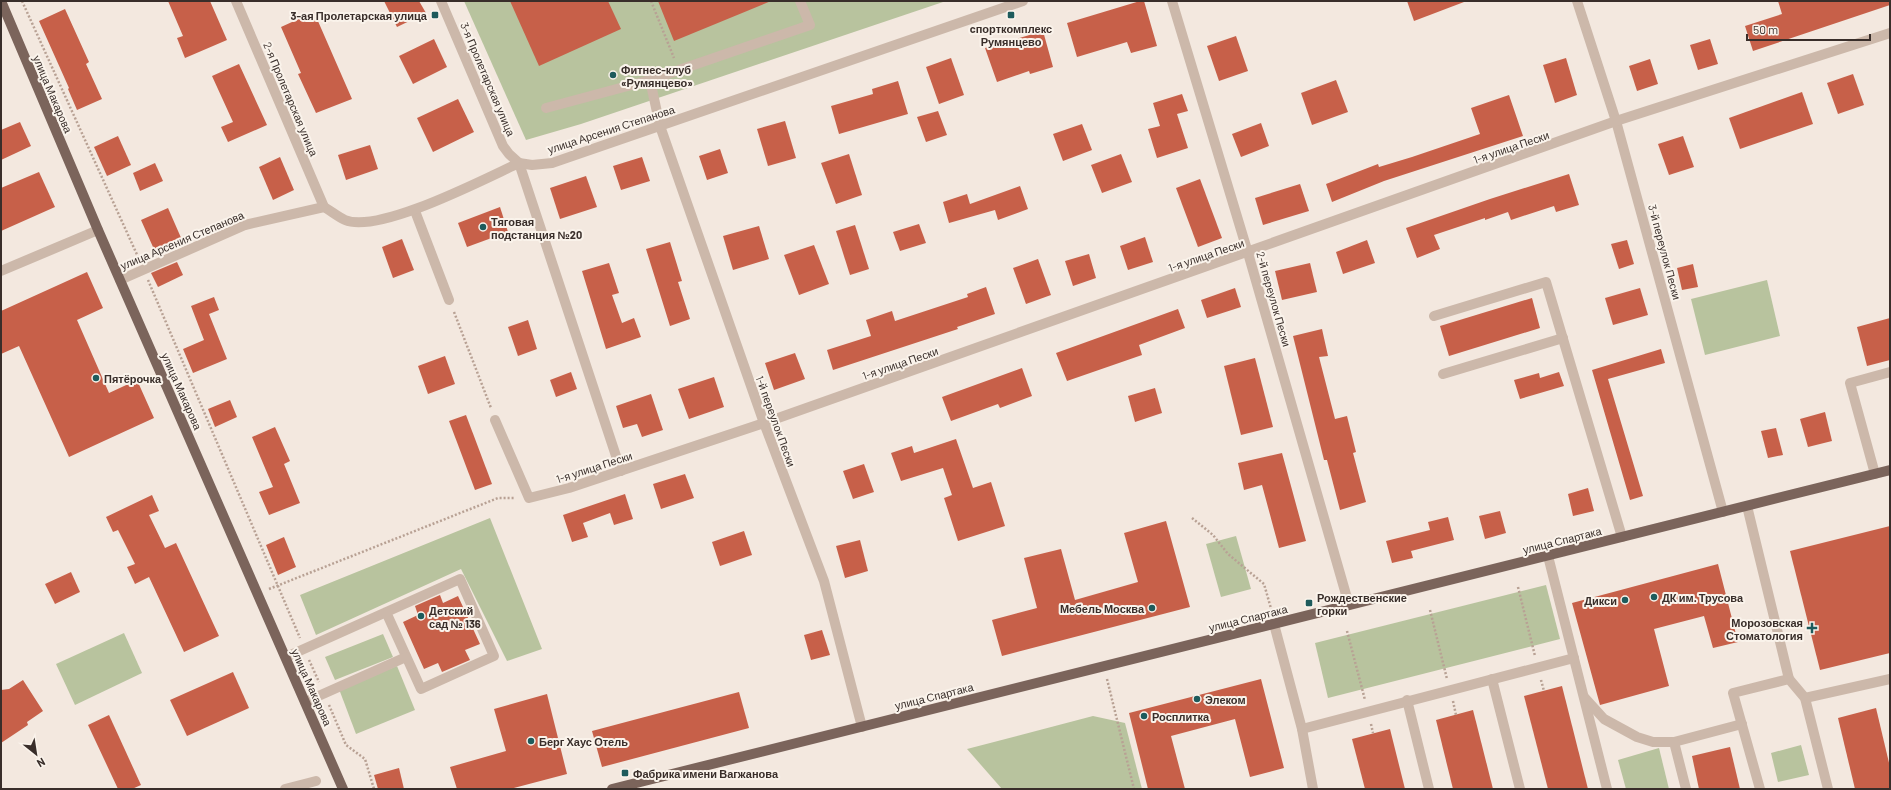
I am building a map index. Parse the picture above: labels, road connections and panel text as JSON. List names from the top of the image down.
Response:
{
  "streets": {
    "main road": ["улица Макарова", "улица Спартака"],
    "street": [
      "3-я Пролетарская улица",
      "2-я Пролетарская улица",
      "улица Арсения Степанова",
      "1-я улица Пески",
      "3-й переулок Пески",
      "2-й переулок Пески",
      "1-й переулок Пески"
    ]
  },
  "crossings": [
    ["3-я Пролетарская улица", "улица Арсения Степанова"],
    ["улица Макарова", "улица Арсения Степанова"],
    ["2-я Пролетарская улица", "улица Арсения Степанова"],
    ["улица Арсения Степанова", "1-й переулок Пески"],
    ["1-я улица Пески", "3-й переулок Пески"],
    ["1-я улица Пески", "2-й переулок Пески"],
    ["1-я улица Пески", "1-й переулок Пески"],
    ["3-й переулок Пески", "улица Спартака"],
    ["2-й переулок Пески", "улица Спартака"],
    ["1-й переулок Пески", "улица Спартака"]
  ],
  "places": {
    "transit": [
      "3-ая Пролетарская улица",
      "cпорткомплекс Румянцево",
      "Рождественские горки",
      "Фабрика имени Вагжанова"
    ],
    "other": [
      "Фитнес-клуб «Румянцево»",
      "Тяговая подстанция №20",
      "Пятёрочка",
      "ДК им. Трусова",
      "Дикси",
      "Мебель Москва",
      "Детский сад № 136",
      "Элеком",
      "Росплитка",
      "Берг Хаус Отель"
    ],
    "health": ["Морозовская Стоматология"]
  },
  "scale_bar": "50 m",
  "north": "bottom right"
}
